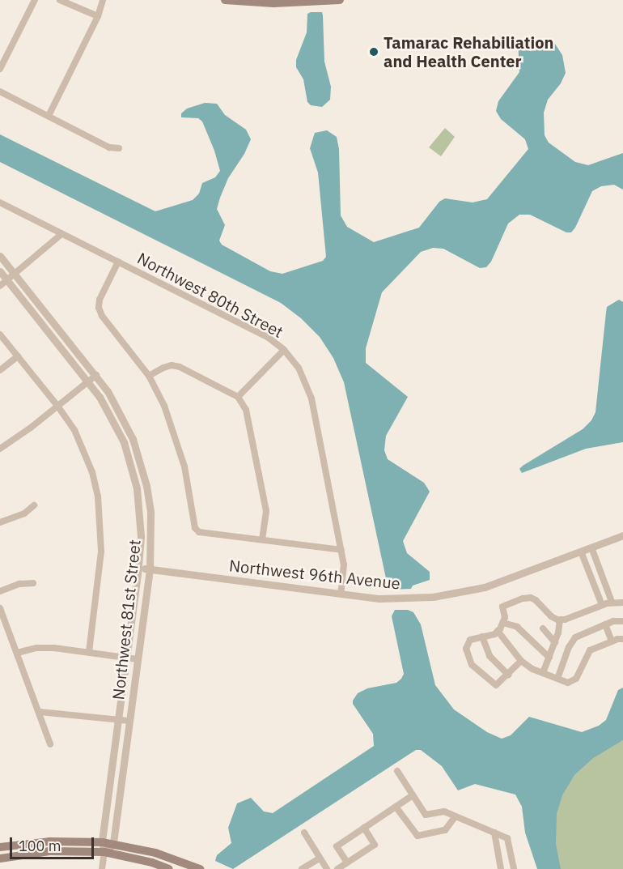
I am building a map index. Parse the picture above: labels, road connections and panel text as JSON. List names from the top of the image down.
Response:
{
  "streets": {
    "street": ["Northwest 80th Street", "Northwest 96th Avenue", "Northwest 81st Street"]
  },
  "crossings": [
    ["Northwest 80th Street", "Northwest 96th Avenue"],
    ["Northwest 96th Avenue", "Northwest 81st Street"]
  ],
  "places": ["Tamarac Rehabiliation and Health Center"],
  "scale_bar": "100 m"
}
